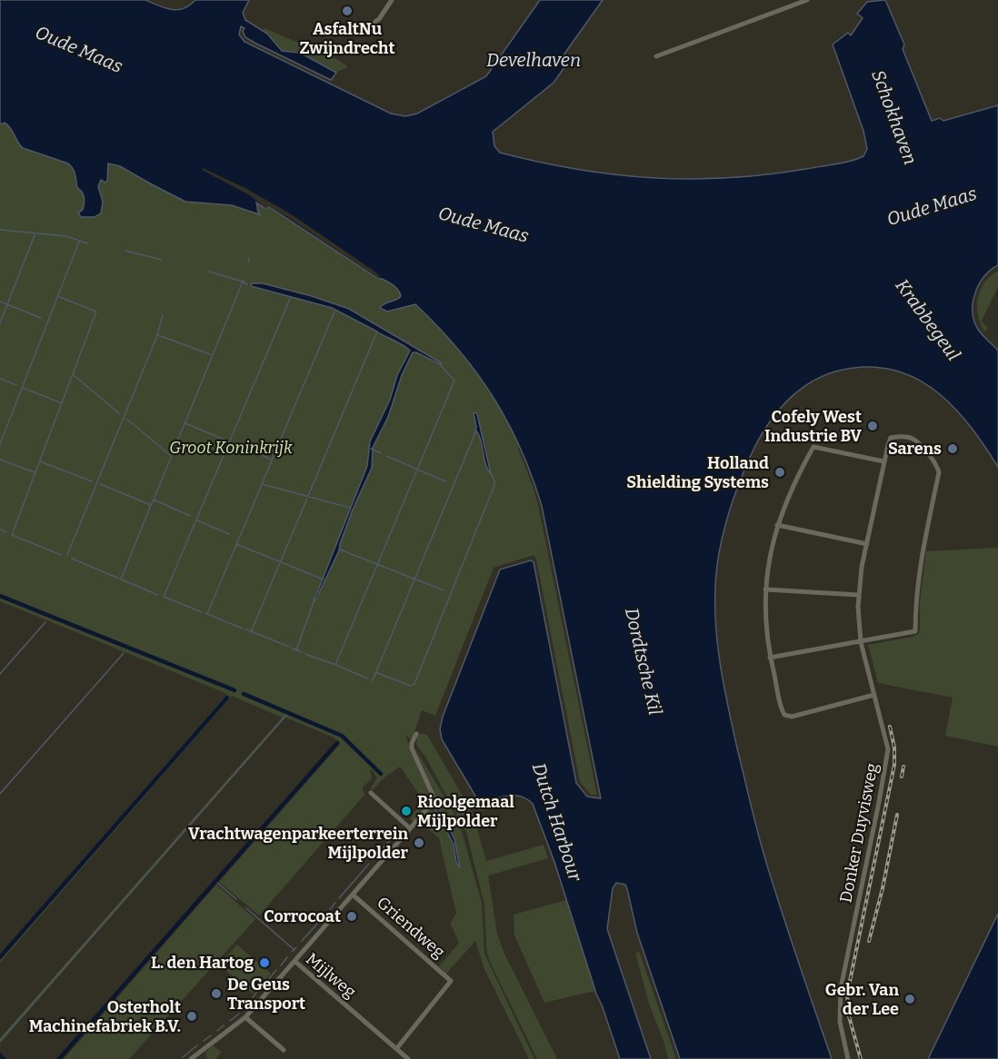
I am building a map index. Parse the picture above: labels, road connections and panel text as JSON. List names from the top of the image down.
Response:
{
  "streets": {
    "street": ["Donker Duyvisweg", "Griendweg", "Mijlweg"]
  },
  "crossings": [
    ["Griendweg", "Mijlweg"]
  ],
  "water": [
    "Oude Maas",
    "Develhaven",
    "Schokhaven",
    "Krabbegeul",
    "Dordtsche Kil",
    "Dutch Harbour"
  ],
  "parks": ["Groot Koninkrijk"],
  "places": [
    "AsfaltNu Zwijndrecht",
    "Cofely West Industrie BV",
    "Sarens",
    "Holland Shielding Systems",
    "Rioolgemaal Mijlpolder",
    "Vrachtwagenparkeerterrein Mijlpolder",
    "Corrocoat",
    "L. den Hartog",
    "De Geus Transport",
    "Gebr. Van der Lee",
    "Osterholt Machinefabriek B.V."
  ]
}
